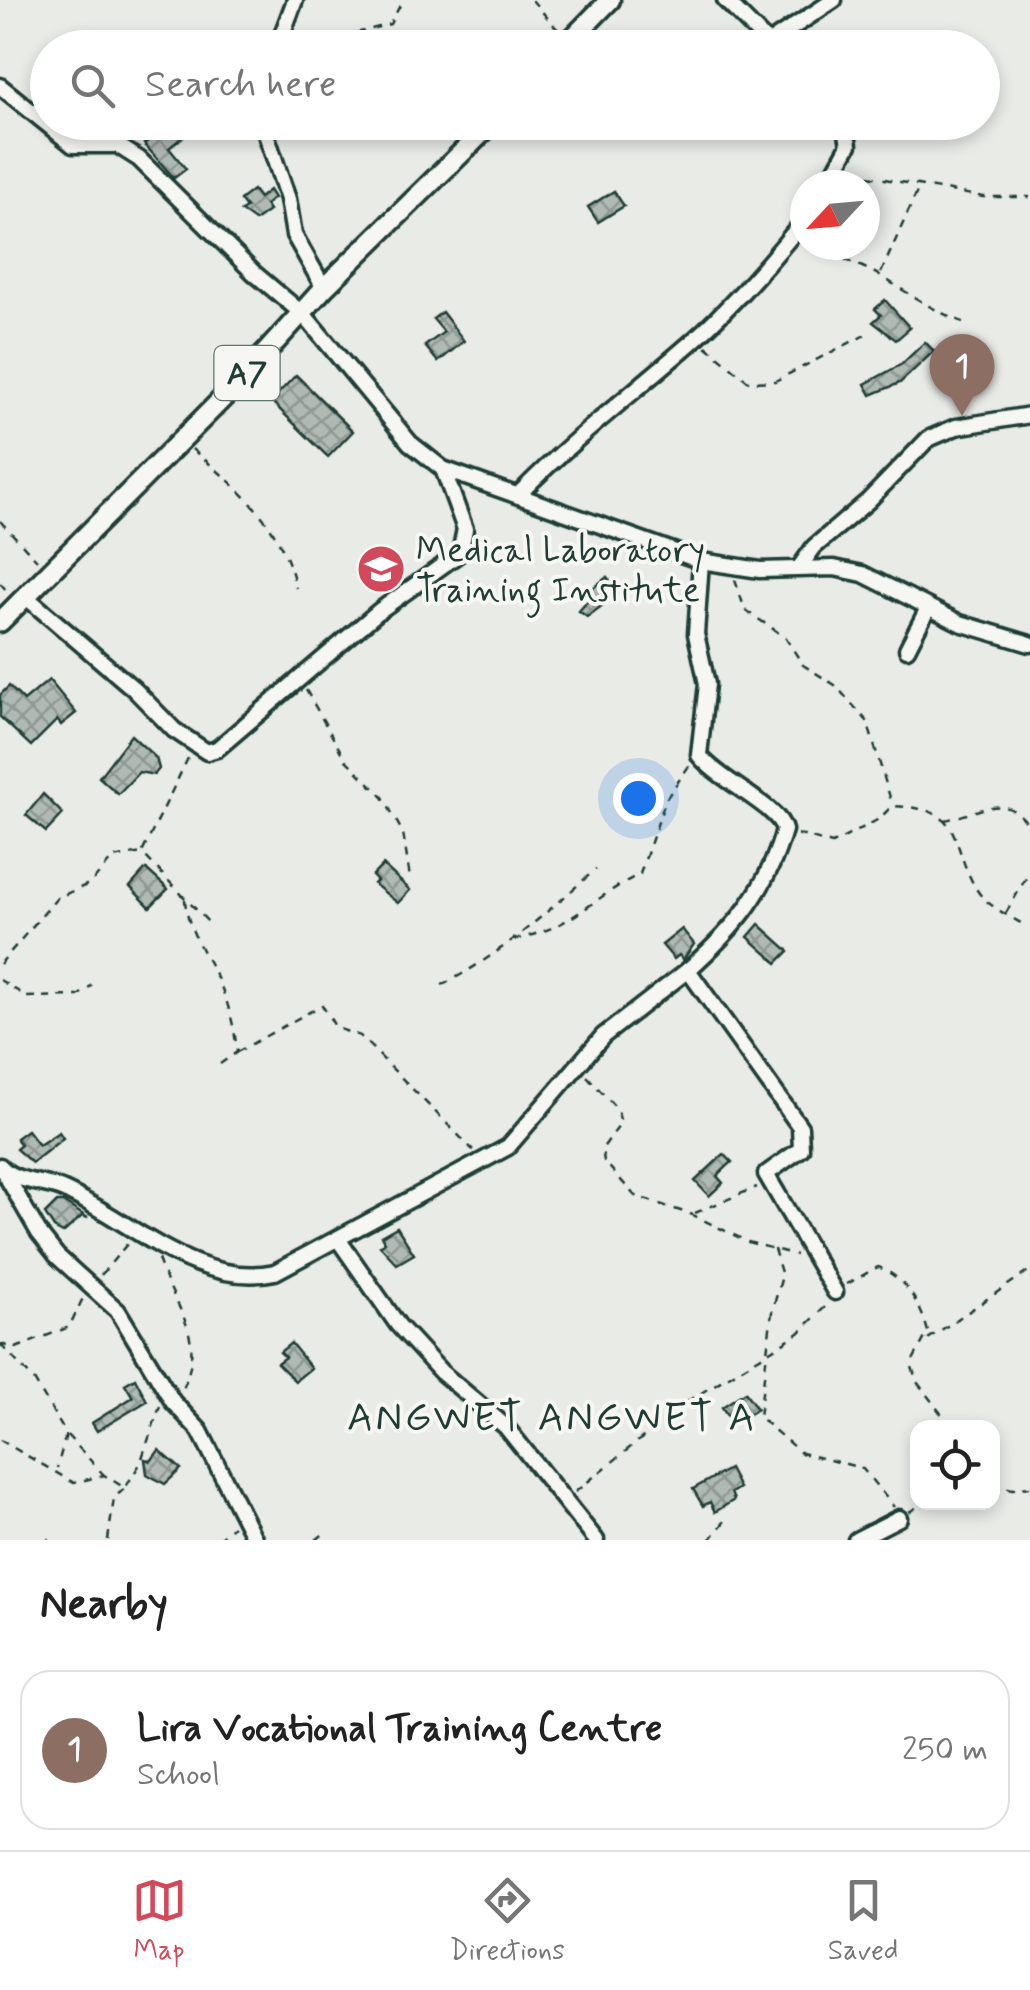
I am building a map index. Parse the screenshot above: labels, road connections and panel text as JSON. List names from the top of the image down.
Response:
{
  "streets": {
    "main road": ["A7"]
  },
  "districts": ["ANGWET ANGWET A"],
  "places": {
    "school or university": ["Medical Laboratory Training Institute"]
  },
  "north": "bottom left",
  "page": {
    "search": "Search here",
    "pins": "1",
    "heading": "Nearby",
    "list": [
      {
        "mark": "1",
        "name": "Lira Vocational Training Centre",
        "note": "School",
        "value": "250 m"
      }
    ],
    "nav": ["Map", "Directions", "Saved"]
  }
}
